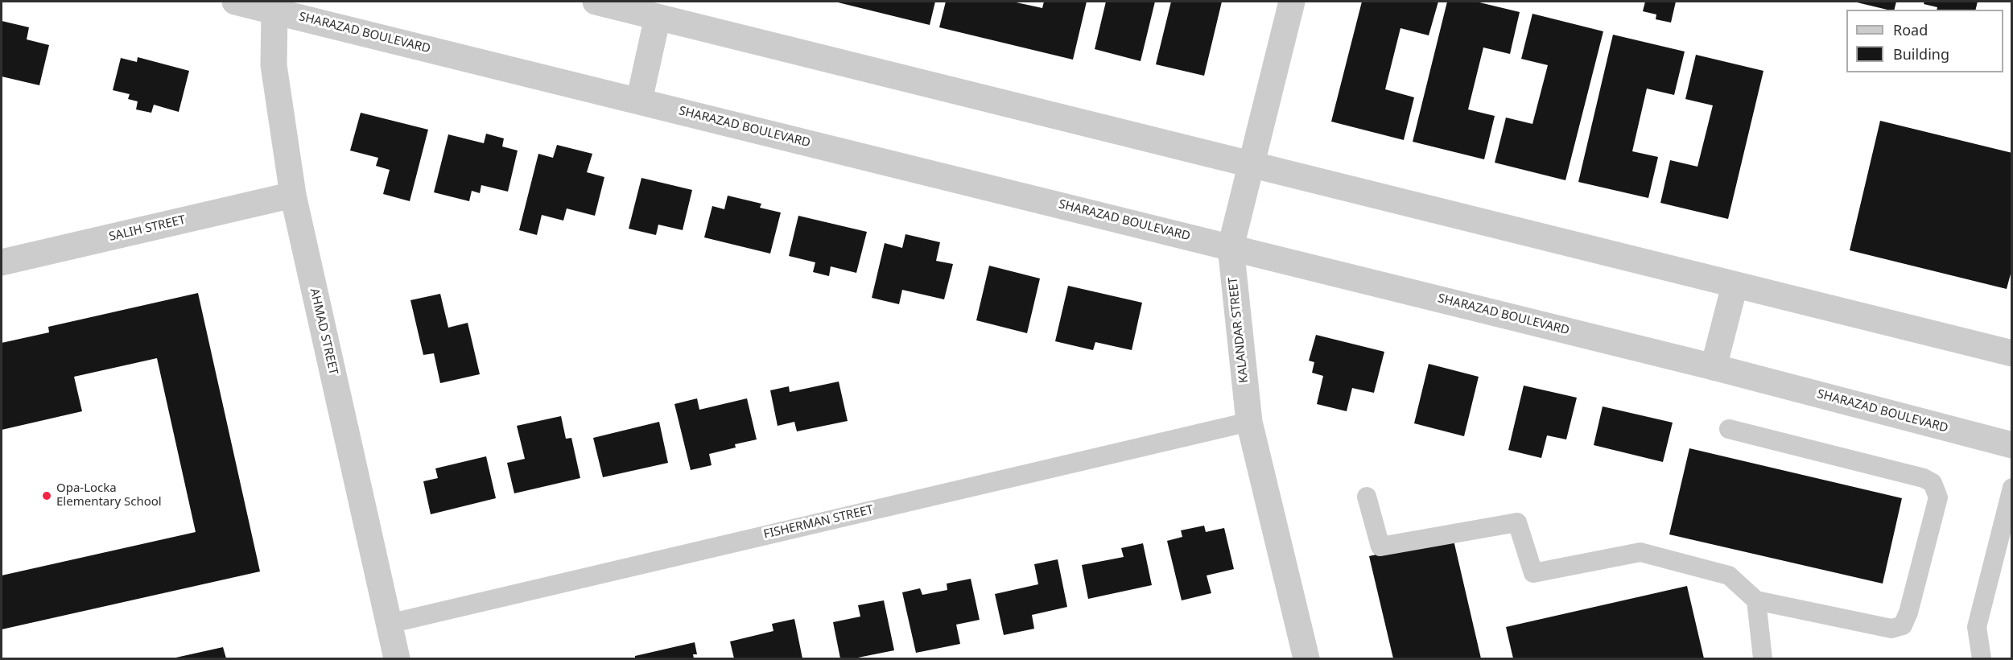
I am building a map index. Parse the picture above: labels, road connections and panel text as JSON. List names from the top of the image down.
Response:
{
  "streets": {
    "street": [
      "SHARAZAD BOULEVARD",
      "SALIH STREET",
      "KALANDAR STREET",
      "AHMAD STREET"
    ],
    "lane": ["FISHERMAN STREET"]
  },
  "crossings": [
    ["SHARAZAD BOULEVARD", "KALANDAR STREET"],
    ["SHARAZAD BOULEVARD", "AHMAD STREET"],
    ["SALIH STREET", "AHMAD STREET"],
    ["KALANDAR STREET", "FISHERMAN STREET"],
    ["AHMAD STREET", "FISHERMAN STREET"]
  ],
  "places": ["Opa-Locka Elementary School"],
  "legend": ["Road", "Building"]
}
